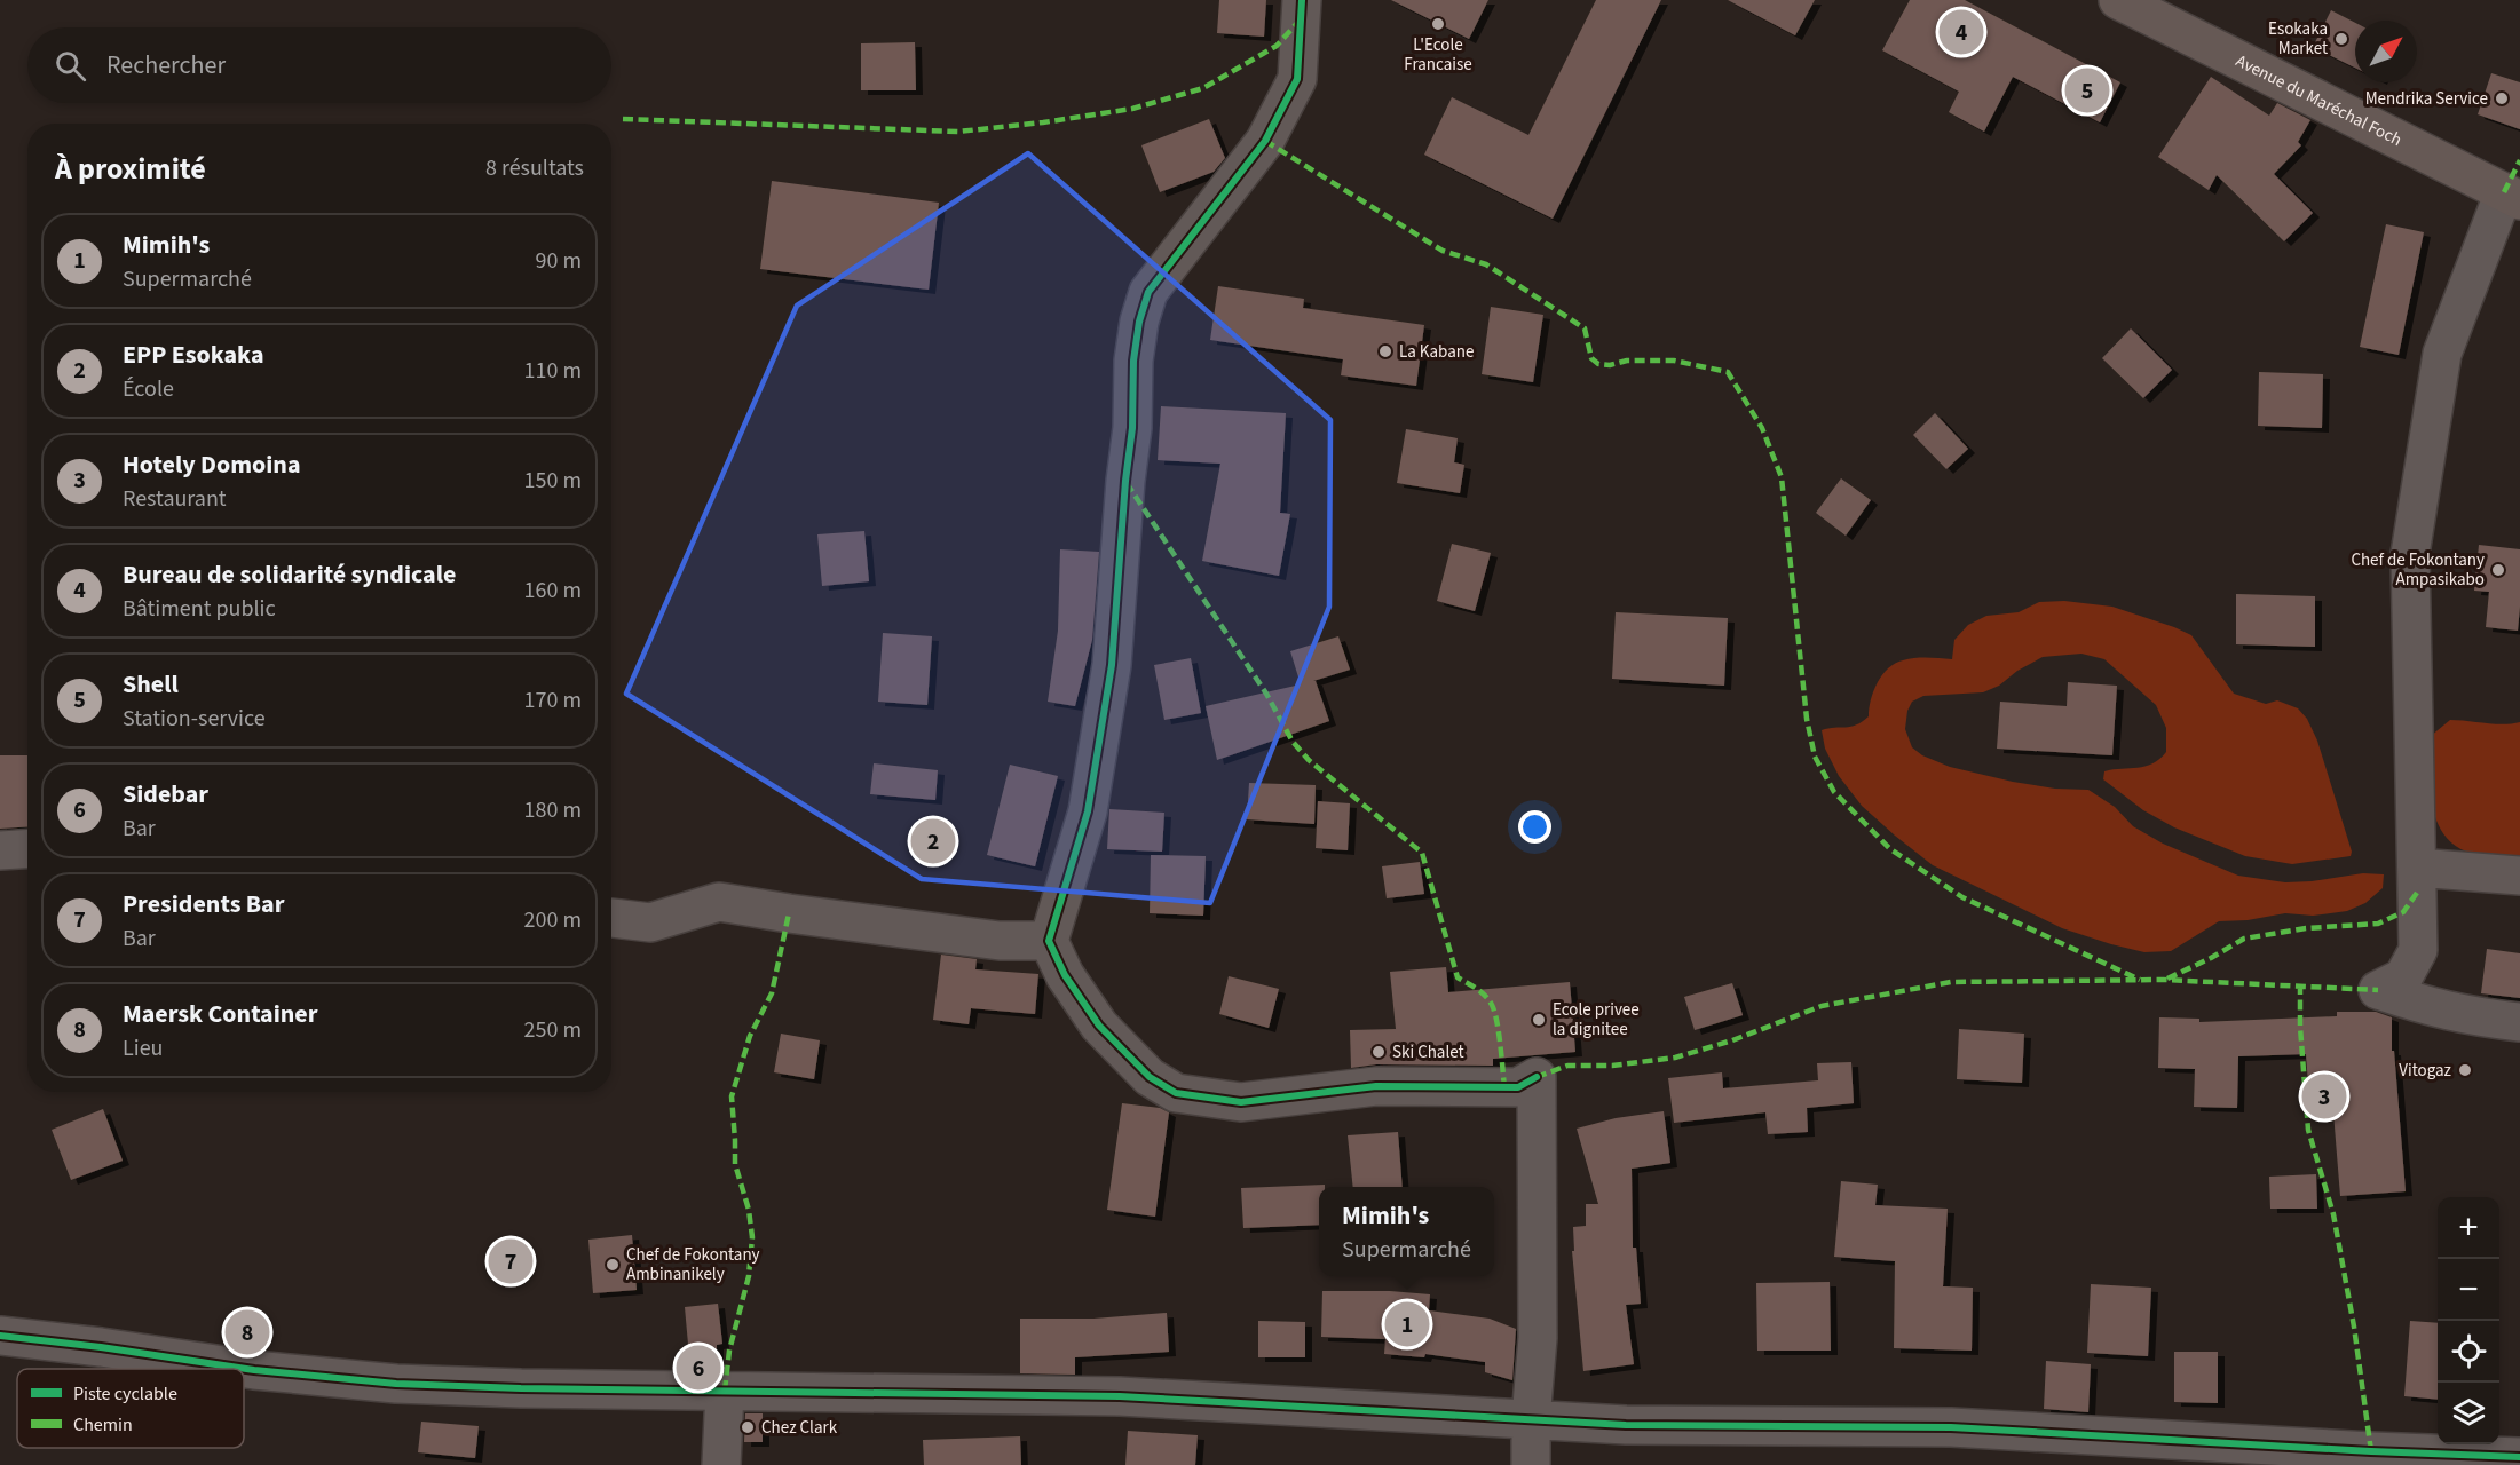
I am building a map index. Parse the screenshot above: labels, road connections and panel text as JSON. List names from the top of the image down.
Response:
{
  "streets": {
    "main road": ["Avenue du Maréchal Foch"]
  },
  "places": [
    "L'Ecole Francaise",
    "Esokaka Market",
    "Mendrika Service",
    "La Kabane",
    "Chef de Fokontany Ampasikabo",
    "Ecole privee la dignitee",
    "Ski Chalet",
    "Vitogaz",
    "Chef de Fokontany Ambinanikely",
    "Chez Clark"
  ],
  "legend": ["Piste cyclable", "Chemin"],
  "north": "top right",
  "page": {
    "pins": [
      "4",
      "5",
      "2",
      "3",
      "7",
      "1",
      "8",
      "6"
    ],
    "search": "Rechercher",
    "heading": ["À proximité", "8 résultats"],
    "list": [
      {
        "mark": "1",
        "name": "Mimih's",
        "note": "Supermarché",
        "value": "90 m"
      },
      {
        "mark": "2",
        "name": "EPP Esokaka",
        "note": "École",
        "value": "110 m"
      },
      {
        "mark": "3",
        "name": "Hotely Domoina",
        "note": "Restaurant",
        "value": "150 m"
      },
      {
        "mark": "4",
        "name": "Bureau de solidarité syndicale",
        "note": "Bâtiment public",
        "value": "160 m"
      },
      {
        "mark": "5",
        "name": "Shell",
        "note": "Station-service",
        "value": "170 m"
      },
      {
        "mark": "6",
        "name": "Sidebar",
        "note": "Bar",
        "value": "180 m"
      },
      {
        "mark": "7",
        "name": "Presidents Bar",
        "note": "Bar",
        "value": "200 m"
      },
      {
        "mark": "8",
        "name": "Maersk Container",
        "note": "Lieu",
        "value": "250 m"
      }
    ],
    "popup": ["Mimih's", "Supermarché"],
    "map_buttons": ["+", "−"]
  }
}
